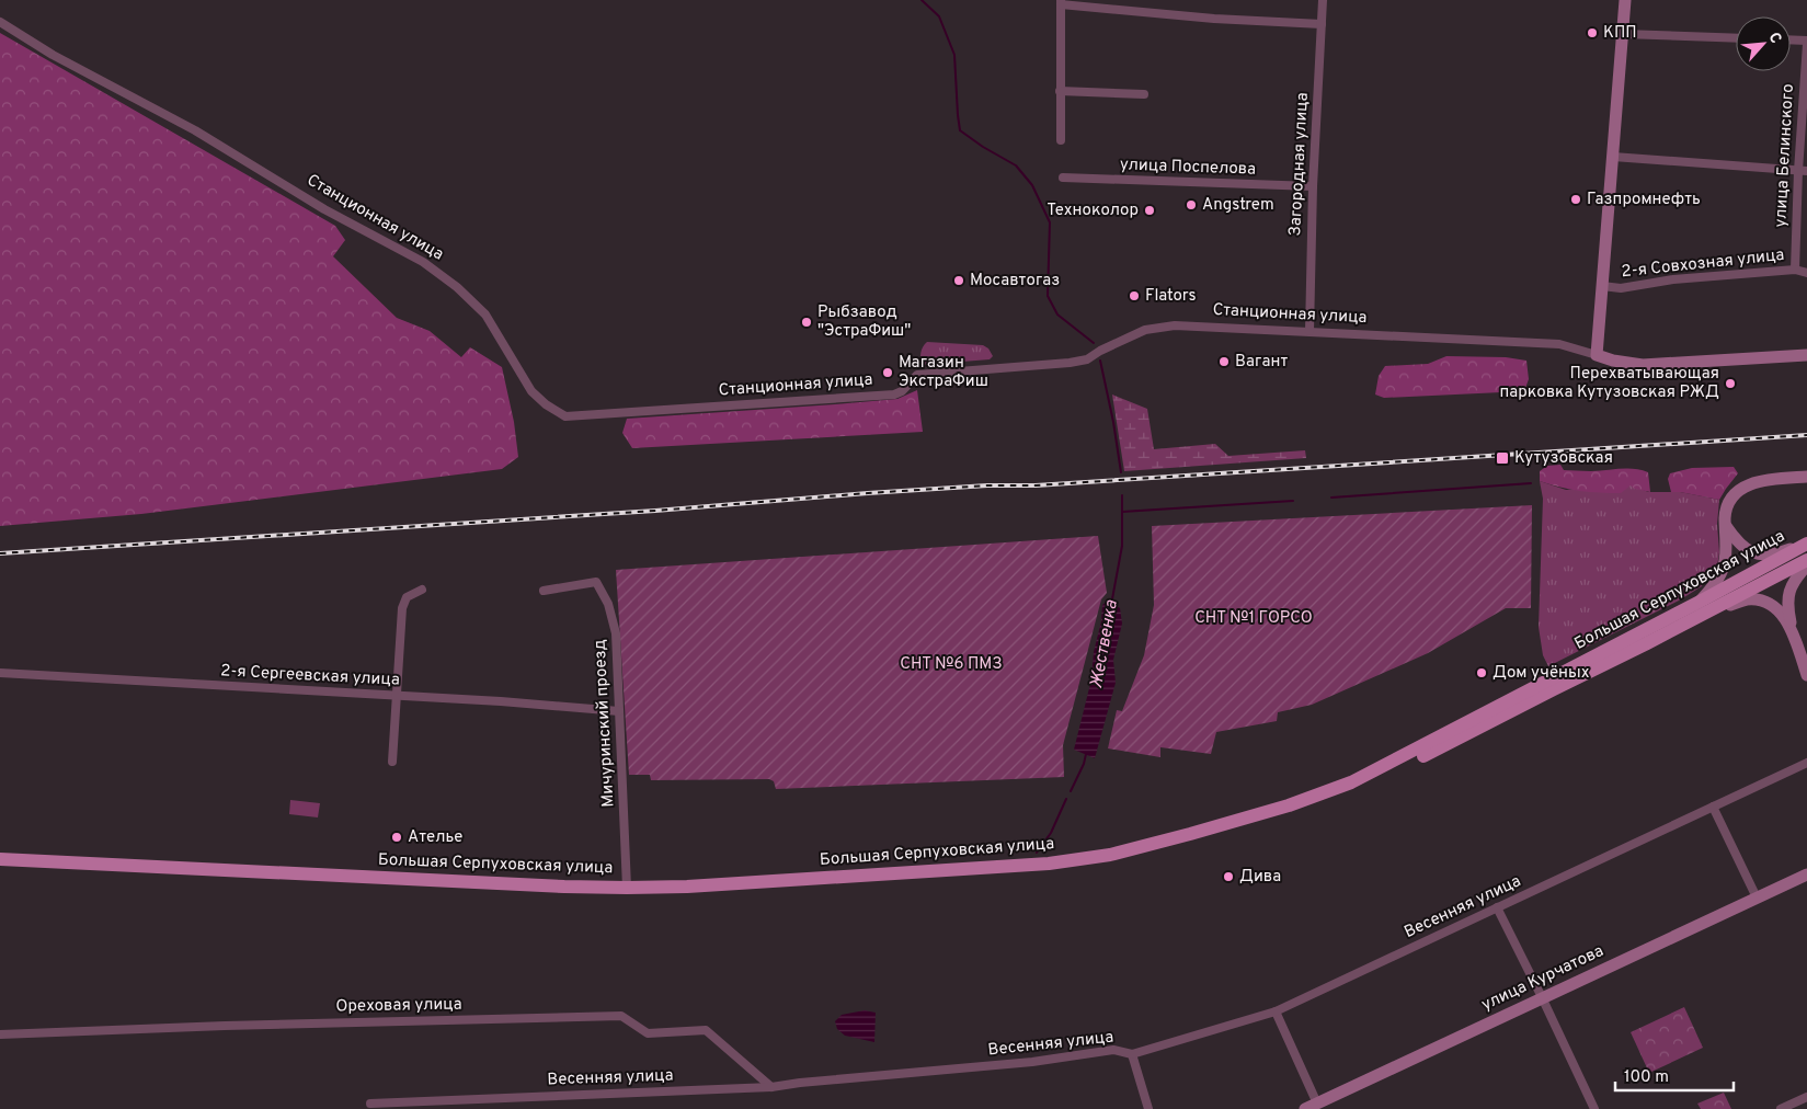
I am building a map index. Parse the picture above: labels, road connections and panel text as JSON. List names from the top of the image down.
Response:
{
  "streets": {
    "main road": ["Большая Серпуховская улица"],
    "street": [
      "улица Белинского",
      "Загородная улица",
      "улица Поспелова",
      "Станционная улица",
      "2-я Совхозная улица",
      "2-я Сергеевская улица",
      "Мичуринский проезд",
      "Весенняя улица",
      "улица Курчатова",
      "Ореховая улица"
    ]
  },
  "crossings": [
    ["улица Белинского", "2-я Совхозная улица"],
    ["Загородная улица", "улица Поспелова"],
    ["Загородная улица", "Станционная улица"],
    ["Большая Серпуховская улица", "Мичуринский проезд"],
    ["2-я Сергеевская улица", "Мичуринский проезд"],
    ["Весенняя улица", "Ореховая улица"]
  ],
  "water": ["Жественка"],
  "parks": ["СНТ №1 ГОРСО", "СНТ №6 ПМЗ"],
  "places": {
    "other": [
      "КПП",
      "Газпромнефть",
      "Angstrem",
      "Техноколор",
      "Мосавтогаз",
      "Flators",
      "Рыбзавод \"ЭстраФиш\"",
      "Вагант",
      "Магазин ЭкстраФиш",
      "Перехватывающая парковка Кутузовская РЖД",
      "Дом учёных",
      "Ателье",
      "Дива"
    ],
    "transit": ["Кутузовская"]
  },
  "scale_bar": "100 m",
  "north": "top right"
}
